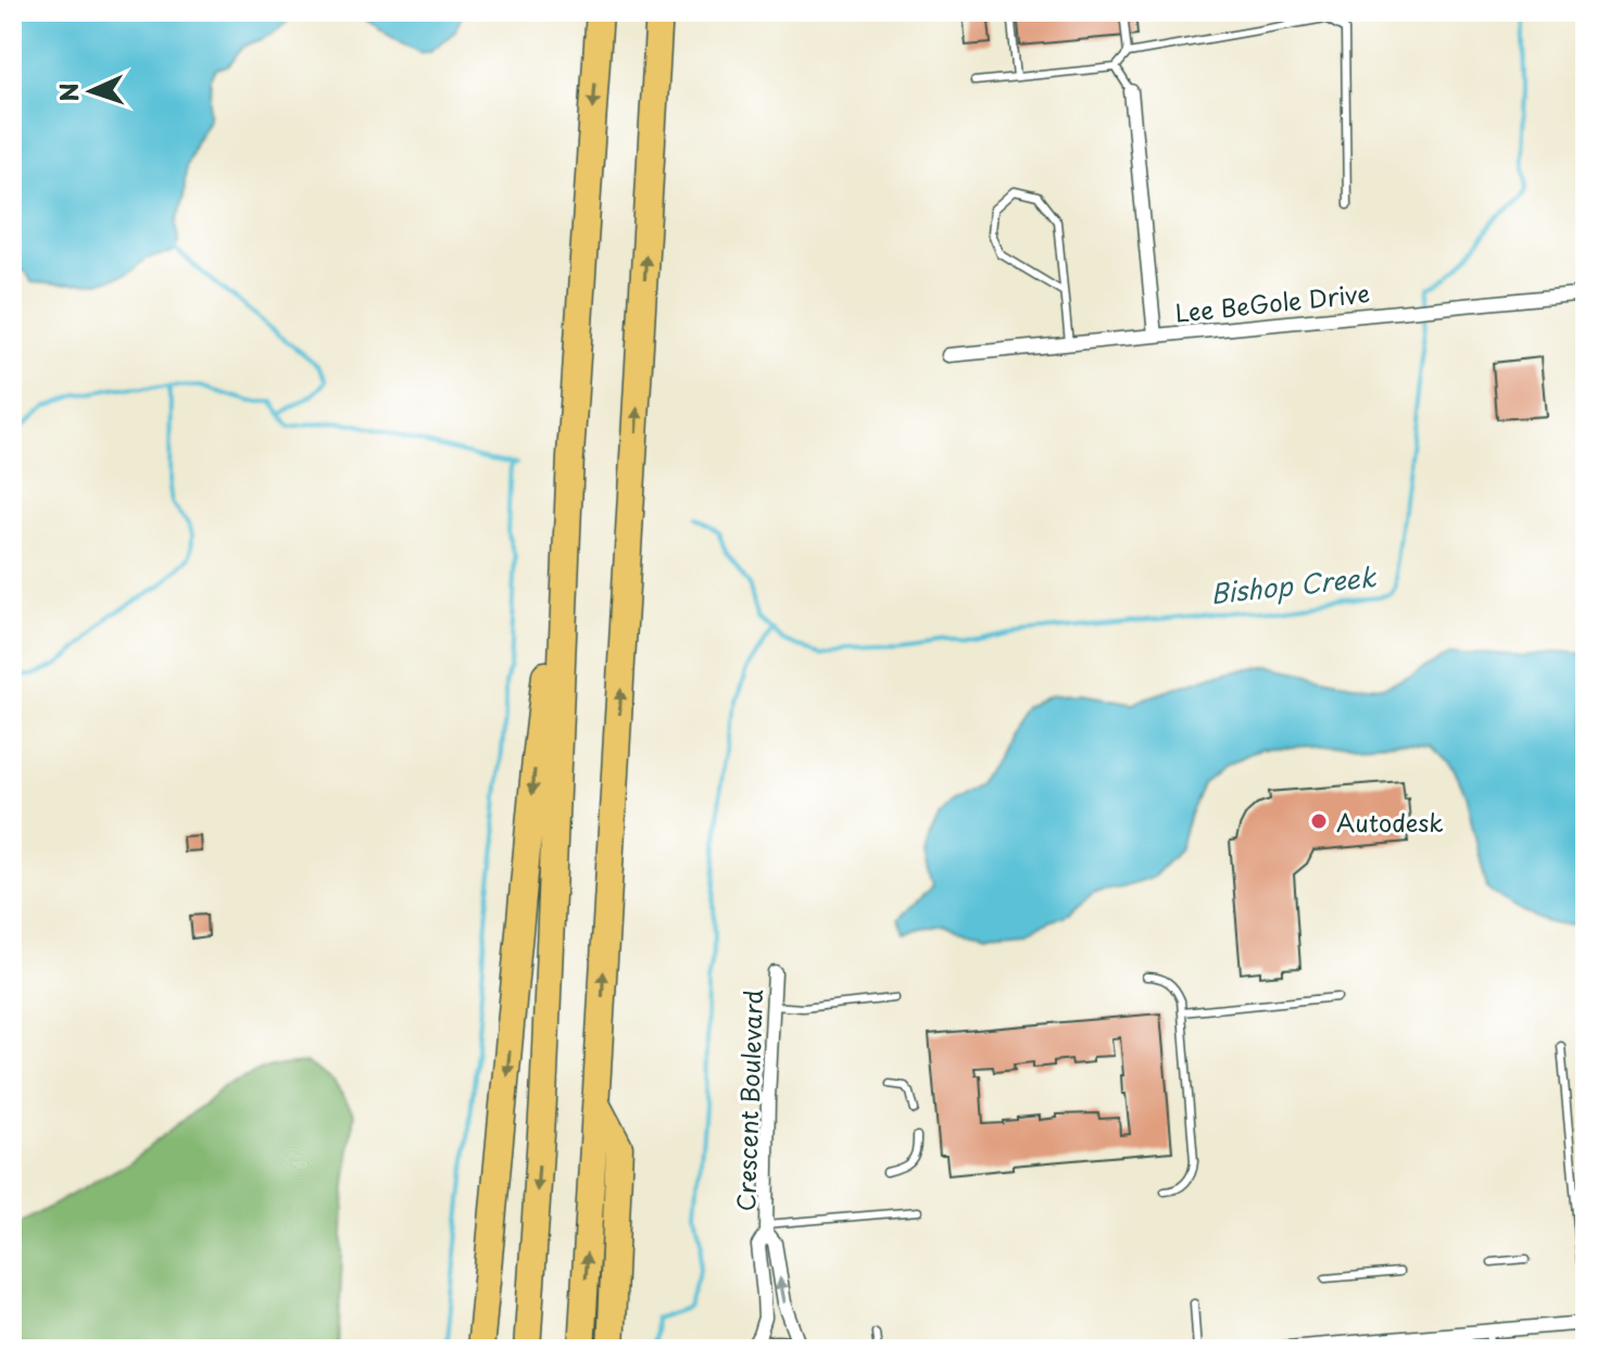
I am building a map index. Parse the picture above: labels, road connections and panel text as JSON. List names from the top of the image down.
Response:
{
  "streets": {
    "street": ["Lee BeGole Drive", "Crescent Boulevard"]
  },
  "water": ["Bishop Creek"],
  "places": ["Autodesk"],
  "north": "left"
}
